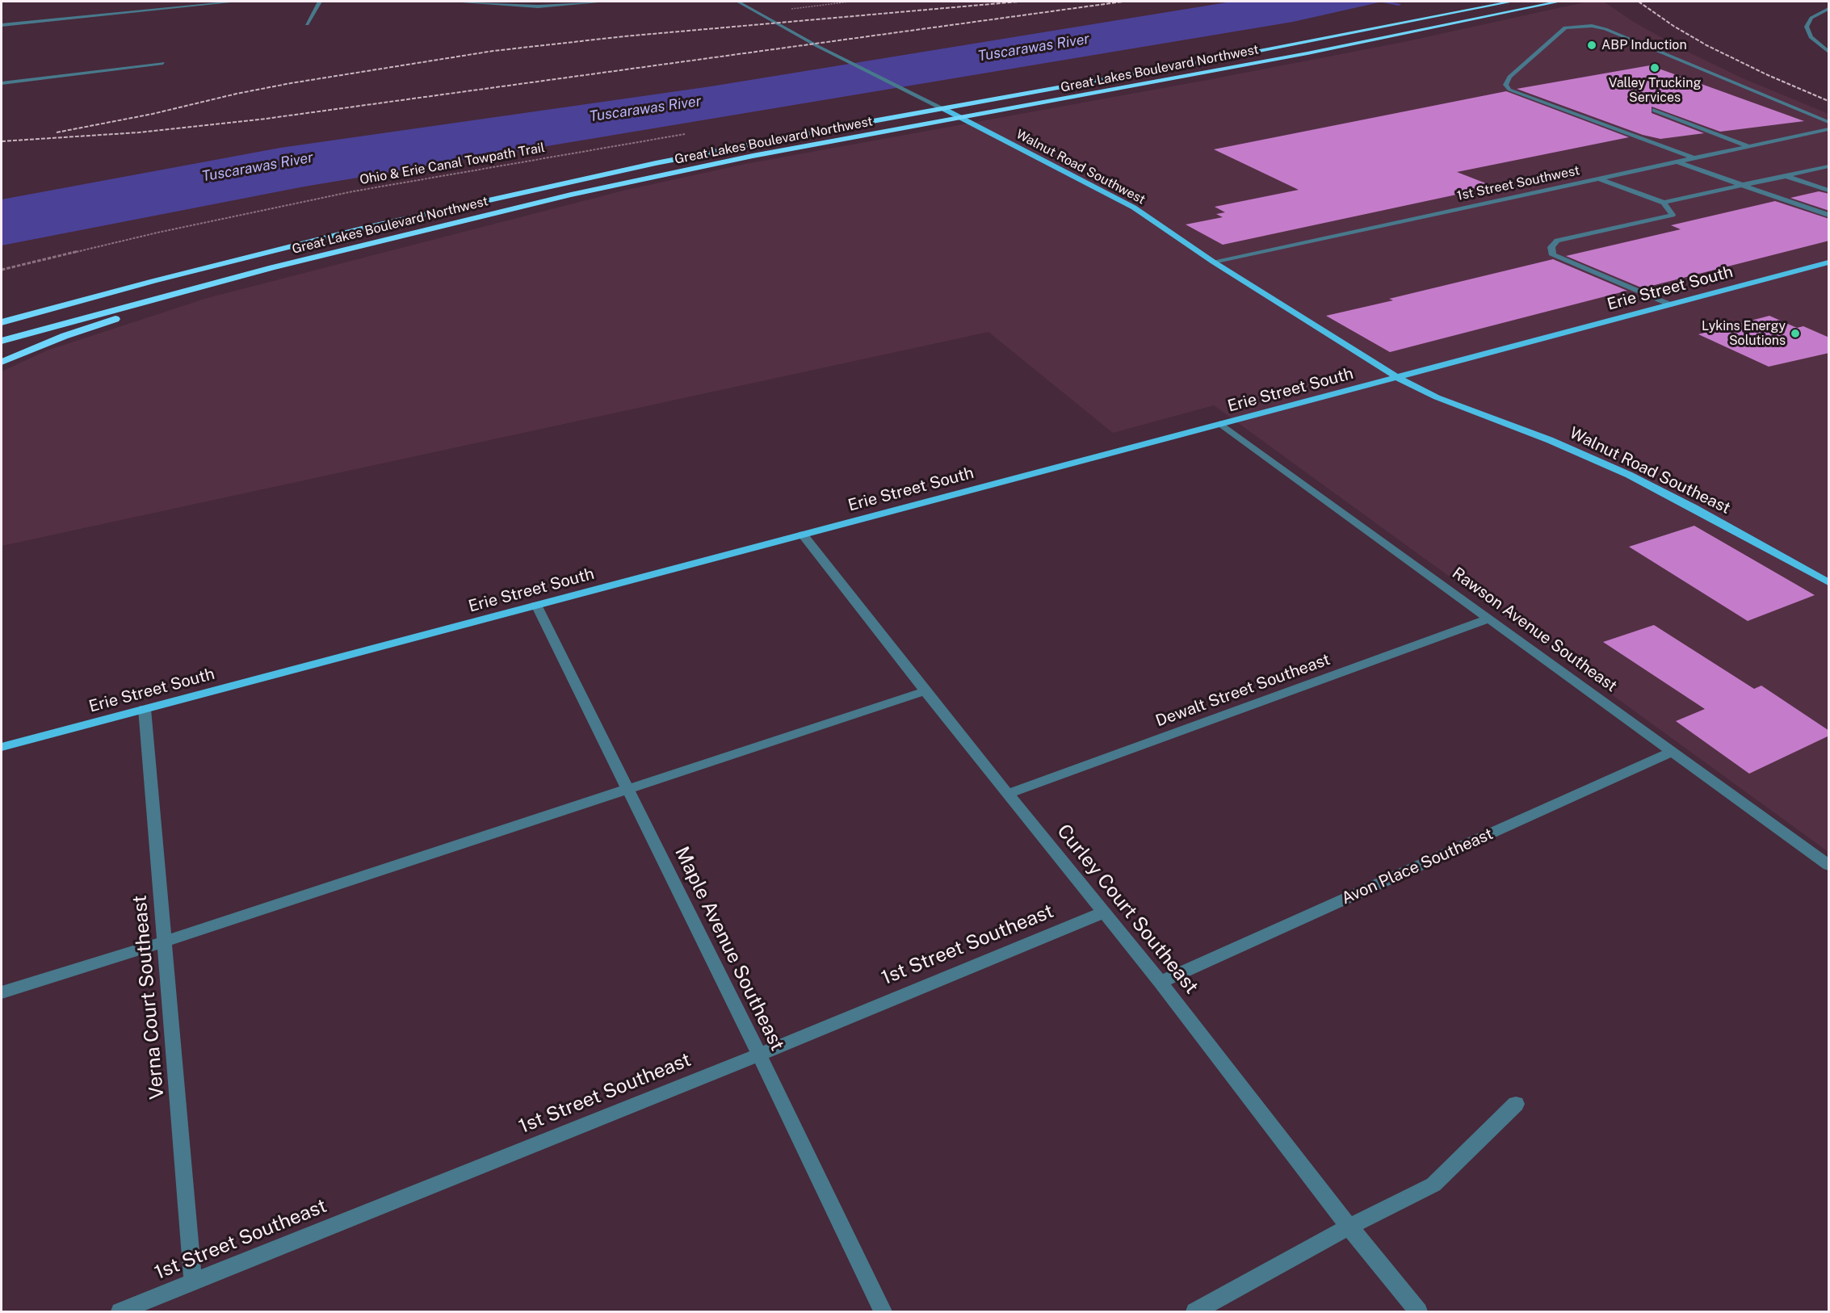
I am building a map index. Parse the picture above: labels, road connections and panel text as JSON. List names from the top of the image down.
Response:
{
  "streets": {
    "highway": ["Great Lakes Boulevard Northwest"],
    "main road": ["Walnut Road Southwest", "Erie Street South", "Walnut Road Southeast"],
    "street": [
      "1st Street Southwest",
      "Rawson Avenue Southeast",
      "Dewalt Street Southeast",
      "Avon Place Southeast",
      "Curley Court Southeast",
      "1st Street Southeast",
      "Maple Avenue Southeast",
      "Verna Court Southeast"
    ],
    "path": ["Ohio & Erie Canal Towpath Trail"]
  },
  "crossings": [
    ["Great Lakes Boulevard Northwest", "Walnut Road Southwest"],
    ["Walnut Road Southwest", "1st Street Southwest"],
    ["Walnut Road Southwest", "Erie Street South"],
    ["Walnut Road Southwest", "Walnut Road Southeast"],
    ["Erie Street South", "Walnut Road Southeast"],
    ["Erie Street South", "Rawson Avenue Southeast"],
    ["Erie Street South", "Curley Court Southeast"],
    ["Erie Street South", "Maple Avenue Southeast"],
    ["Erie Street South", "Verna Court Southeast"],
    ["Rawson Avenue Southeast", "Dewalt Street Southeast"],
    ["Rawson Avenue Southeast", "Avon Place Southeast"],
    ["Dewalt Street Southeast", "Curley Court Southeast"],
    ["Avon Place Southeast", "Curley Court Southeast"],
    ["Curley Court Southeast", "1st Street Southeast"],
    ["1st Street Southeast", "Maple Avenue Southeast"],
    ["1st Street Southeast", "Verna Court Southeast"]
  ],
  "water": ["Tuscarawas River"],
  "places": ["ABP Induction", "Valley Trucking Services", "Lykins Energy Solutions"]
}
